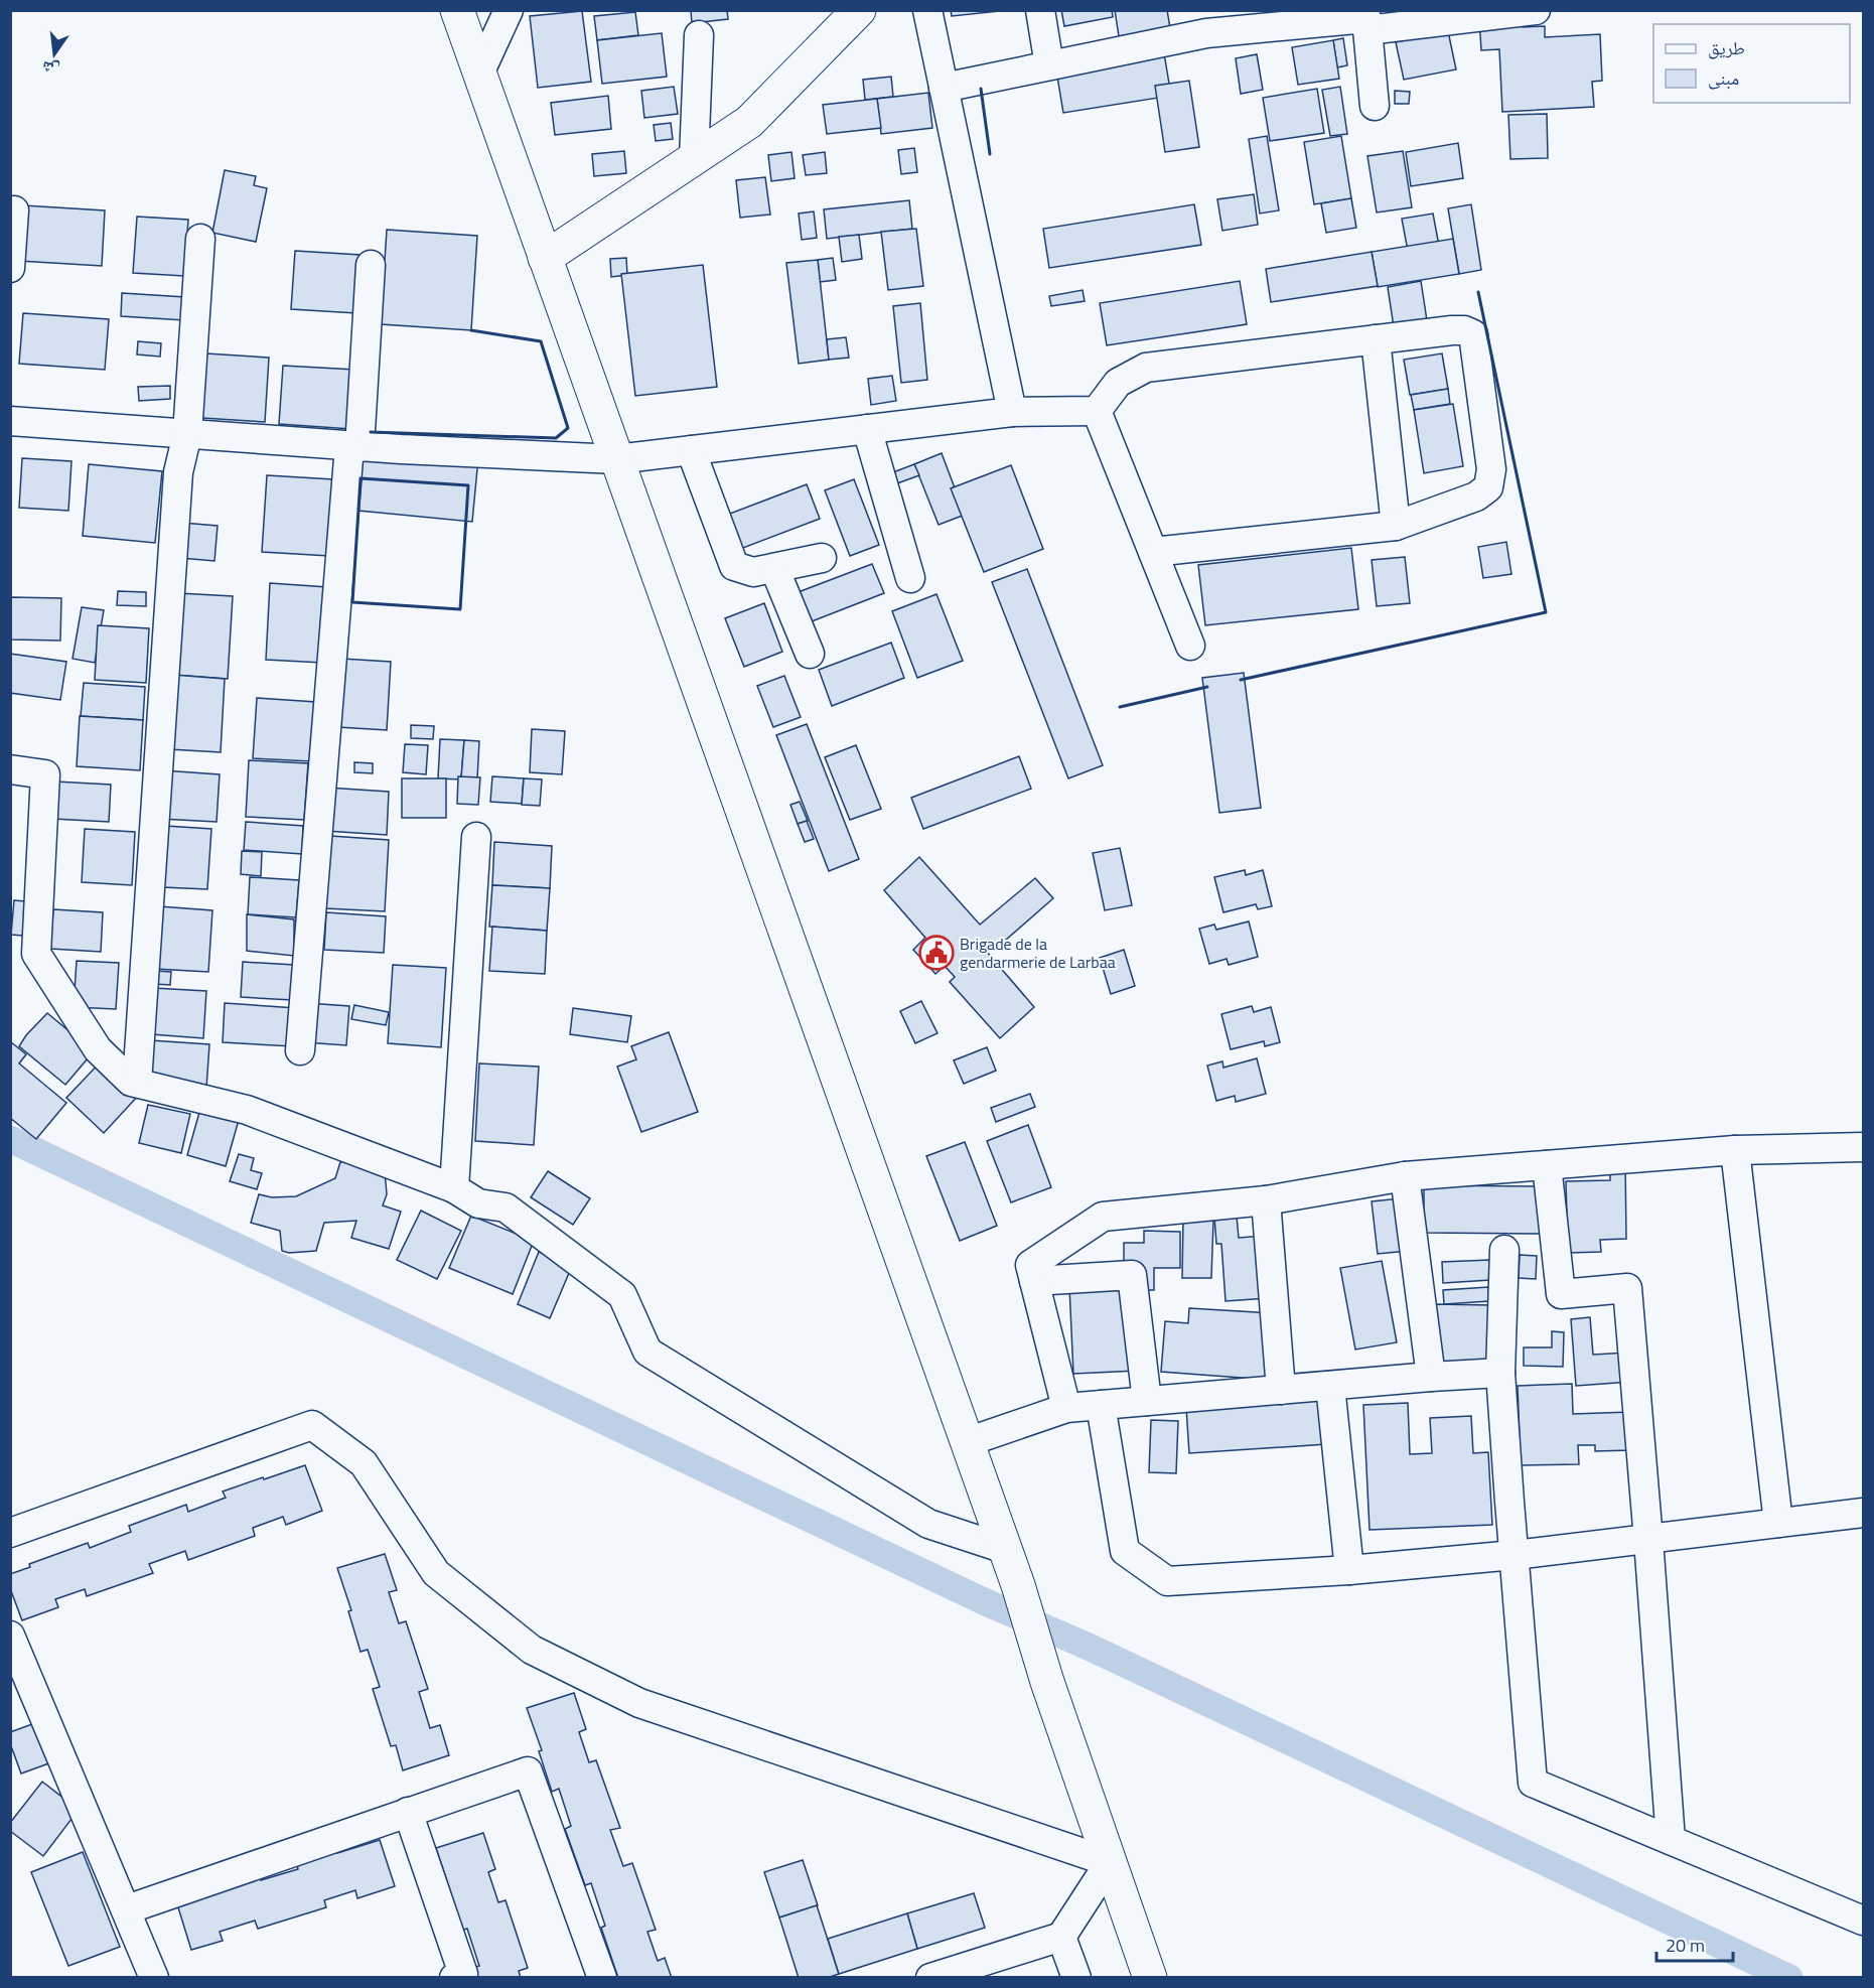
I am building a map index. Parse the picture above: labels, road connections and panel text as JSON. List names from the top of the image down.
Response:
{
  "places": {
    "public building": ["Brigade de la gendarmerie de Larbaa"]
  },
  "legend": ["طريق", "مبنى"],
  "scale_bar": "20 m",
  "north": "bottom"
}
